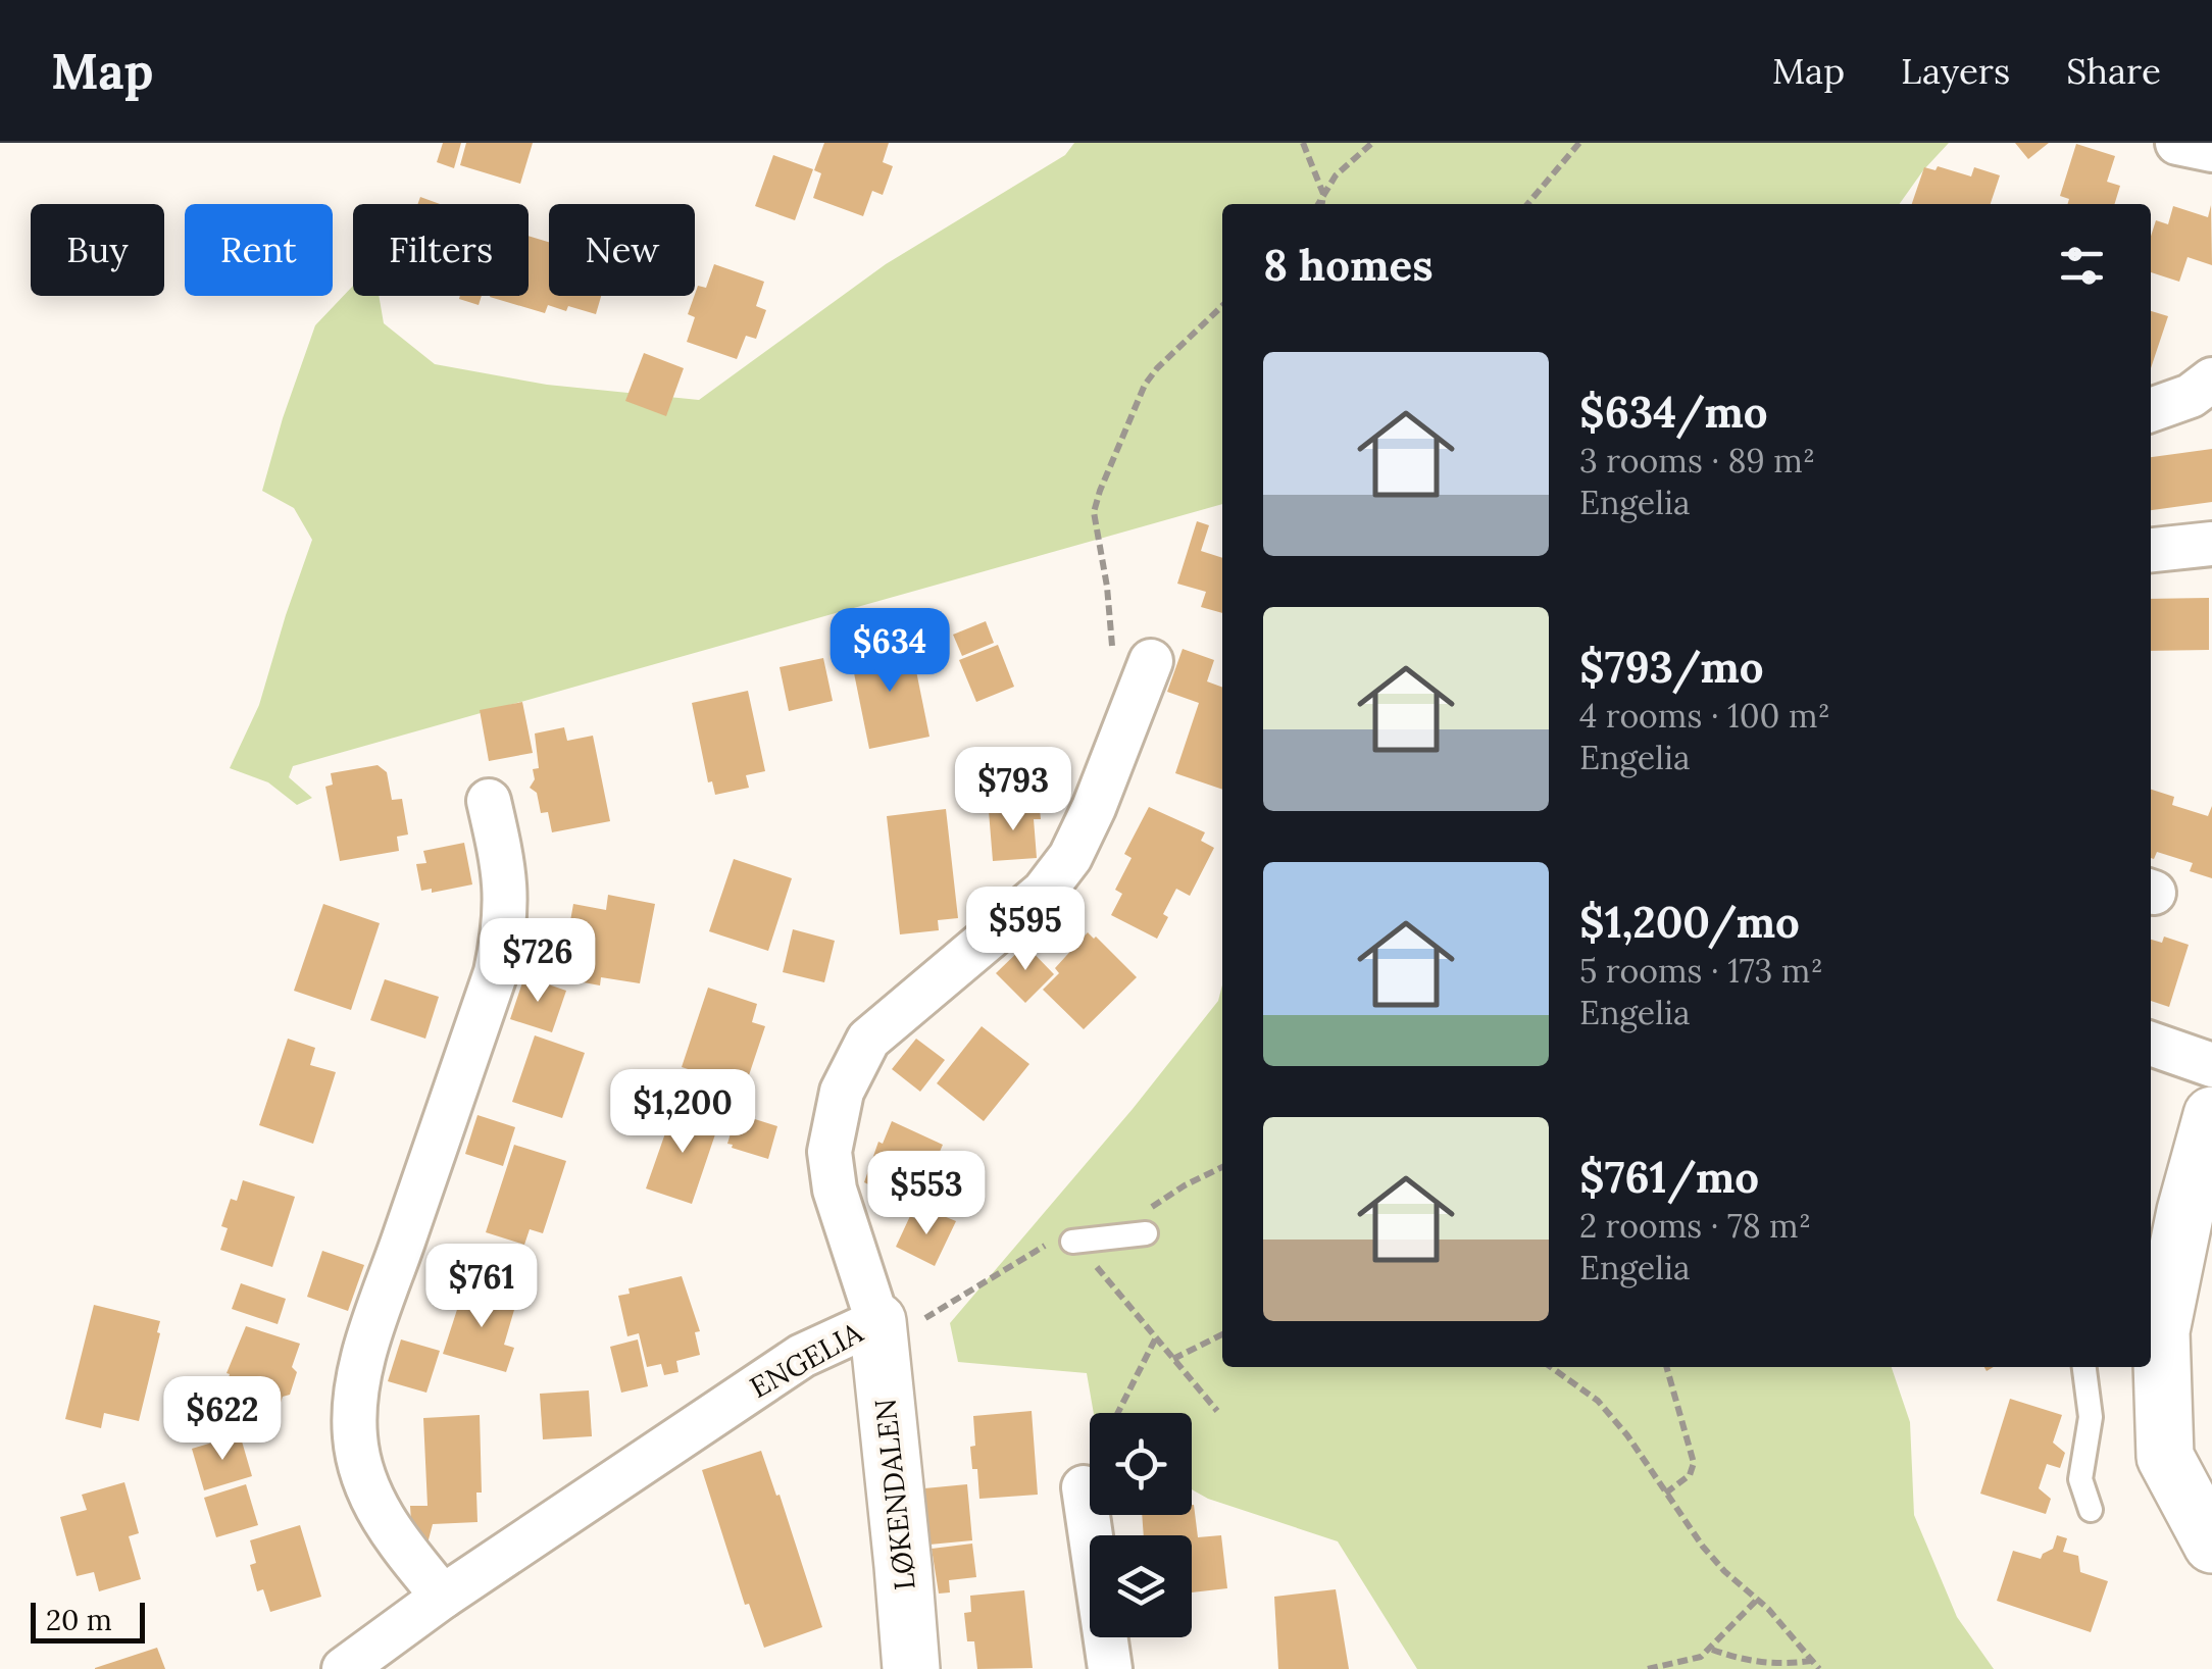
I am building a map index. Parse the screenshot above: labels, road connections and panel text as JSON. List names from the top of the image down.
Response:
{
  "streets": {
    "street": ["ENGELIA", "LØKENDALEN"]
  },
  "crossings": [
    ["ENGELIA", "LØKENDALEN"]
  ],
  "scale_bar": "20 m",
  "page": {
    "header": "Map",
    "nav": ["Map", "Layers", "Share"],
    "chip": [
      "Buy",
      "Rent",
      "Filters",
      "New"
    ],
    "heading": "8 homes",
    "list": [
      {
        "name": "$634/mo",
        "note": "3 rooms · 89 m² · Engelia"
      },
      {
        "name": "$793/mo",
        "note": "4 rooms · 100 m² · Engelia"
      },
      {
        "name": "$1,200/mo",
        "note": "5 rooms · 173 m² · Engelia"
      },
      {
        "name": "$761/mo",
        "note": "2 rooms · 78 m² · Engelia"
      }
    ],
    "price": [
      "$634",
      "$793",
      "$595",
      "$726",
      "$1,200",
      "$553",
      "$761",
      "$622"
    ],
    "scale": "20 m"
  }
}
